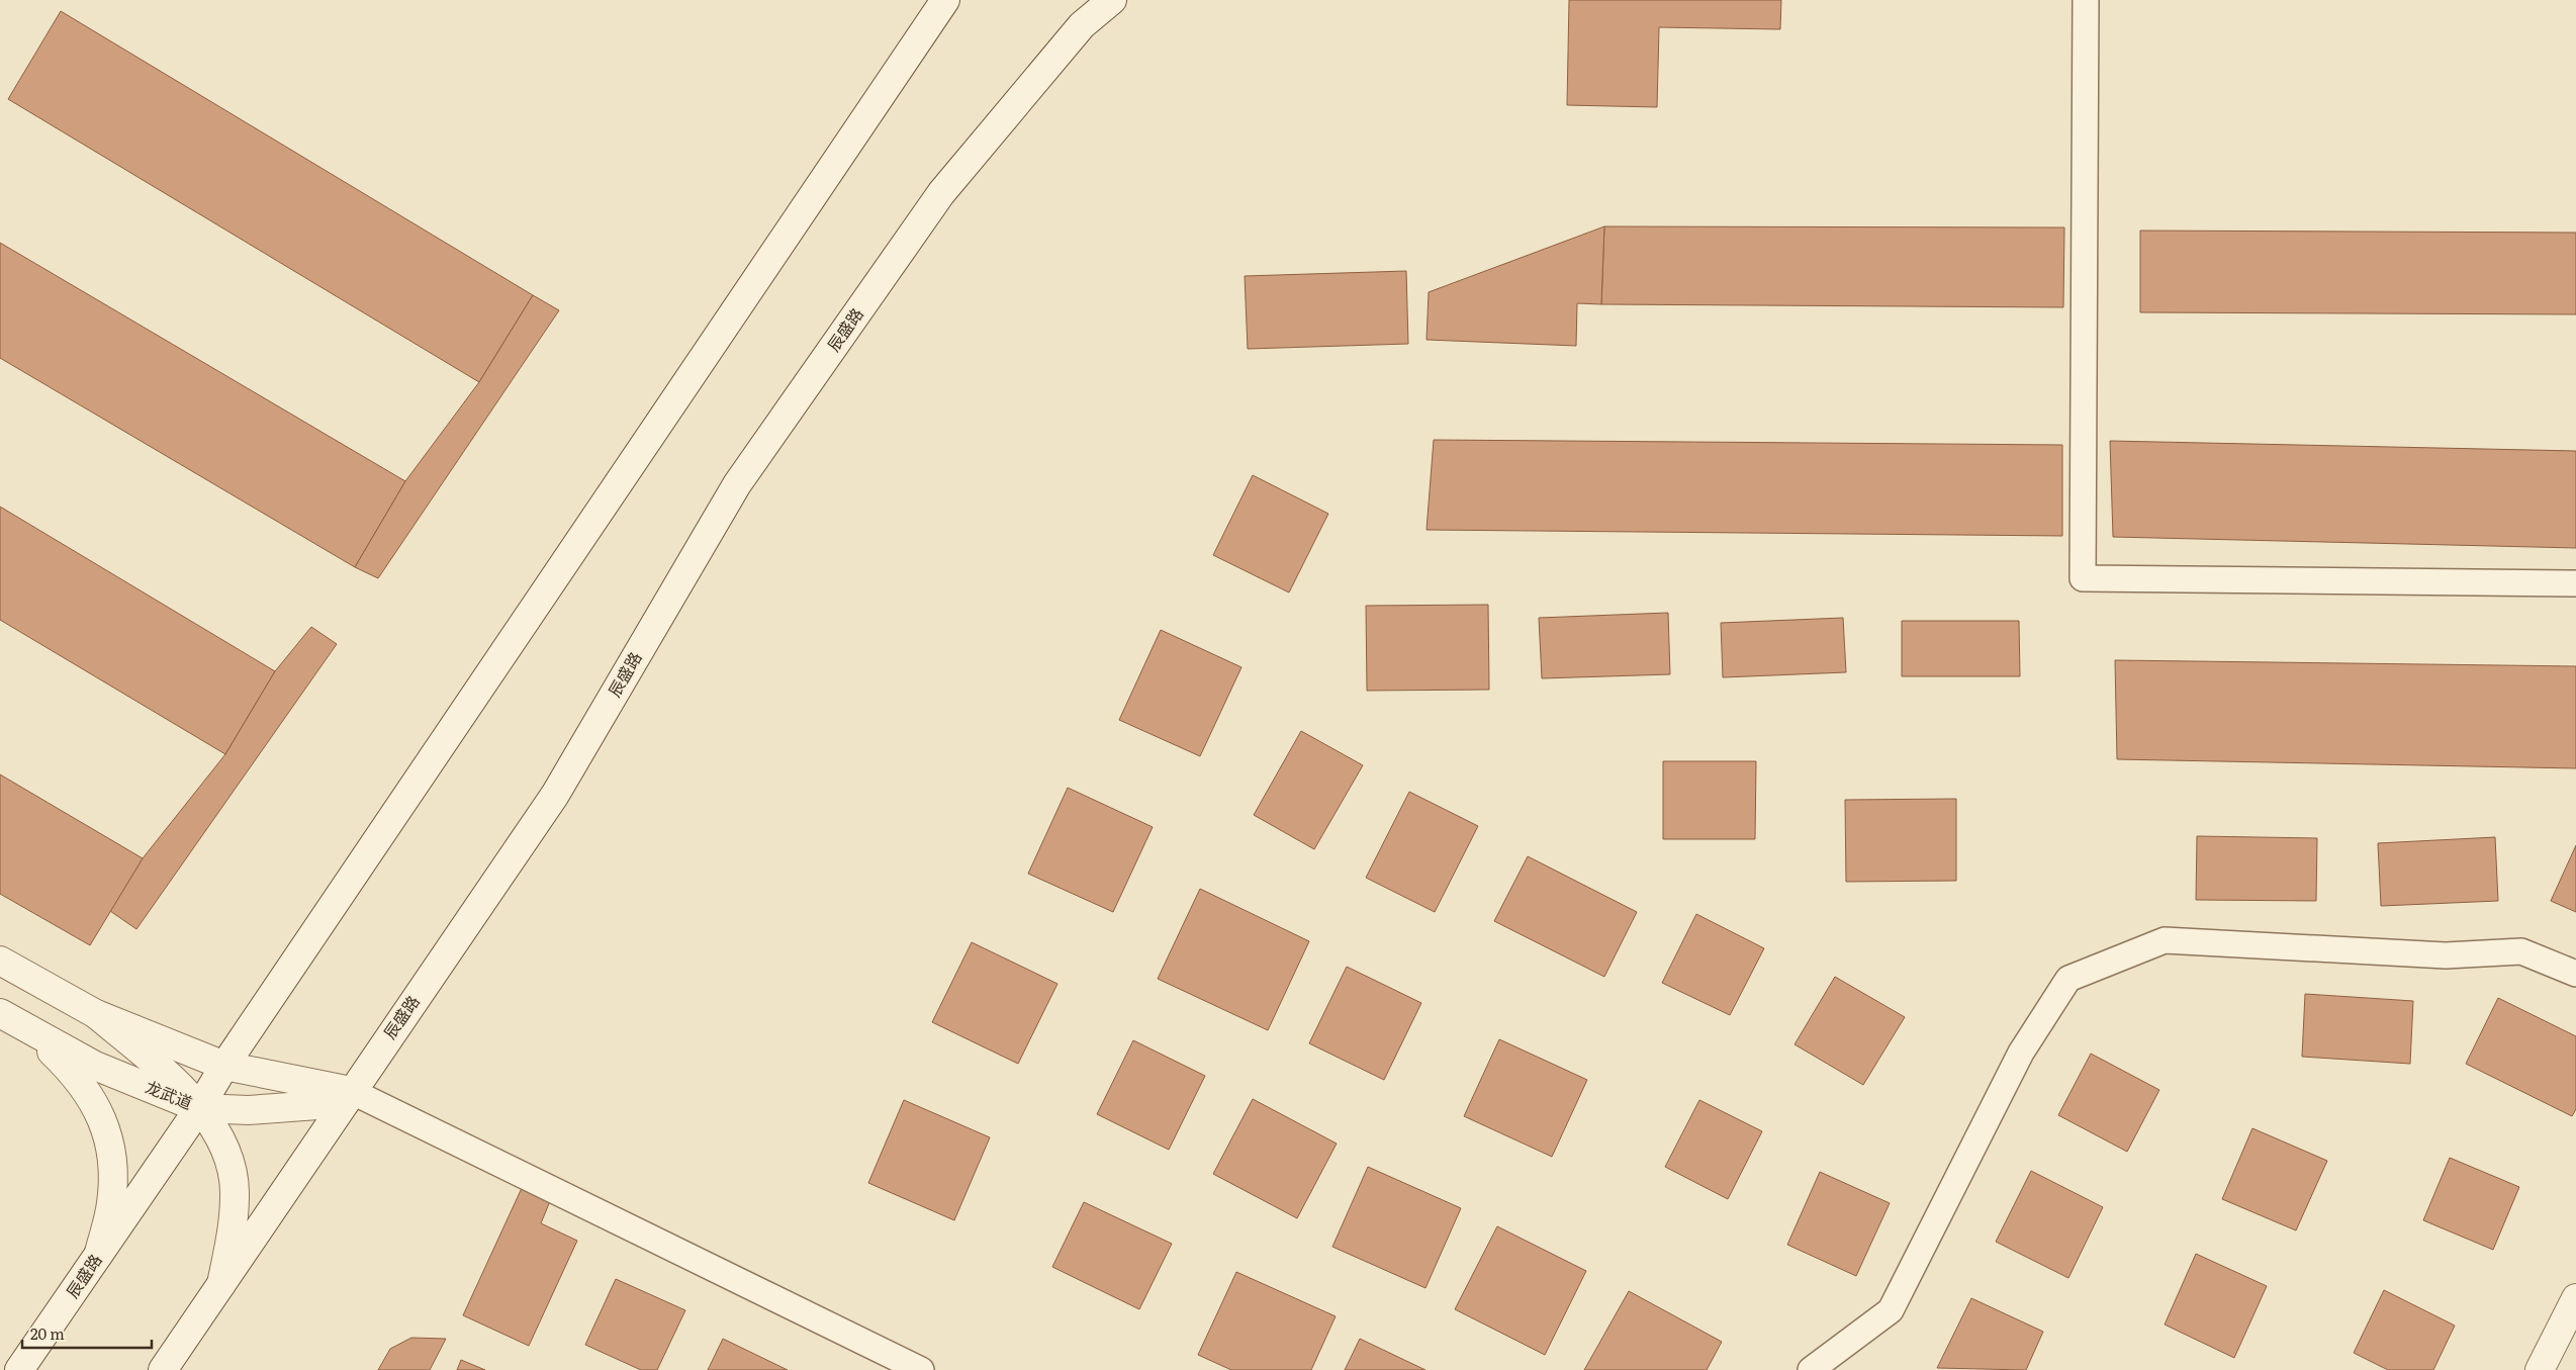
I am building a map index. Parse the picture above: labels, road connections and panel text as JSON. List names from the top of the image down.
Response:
{
  "streets": {
    "main road": ["辰盛路", "龙武道"]
  },
  "crossings": [
    ["辰盛路", "龙武道"]
  ],
  "scale_bar": "20 m"
}
